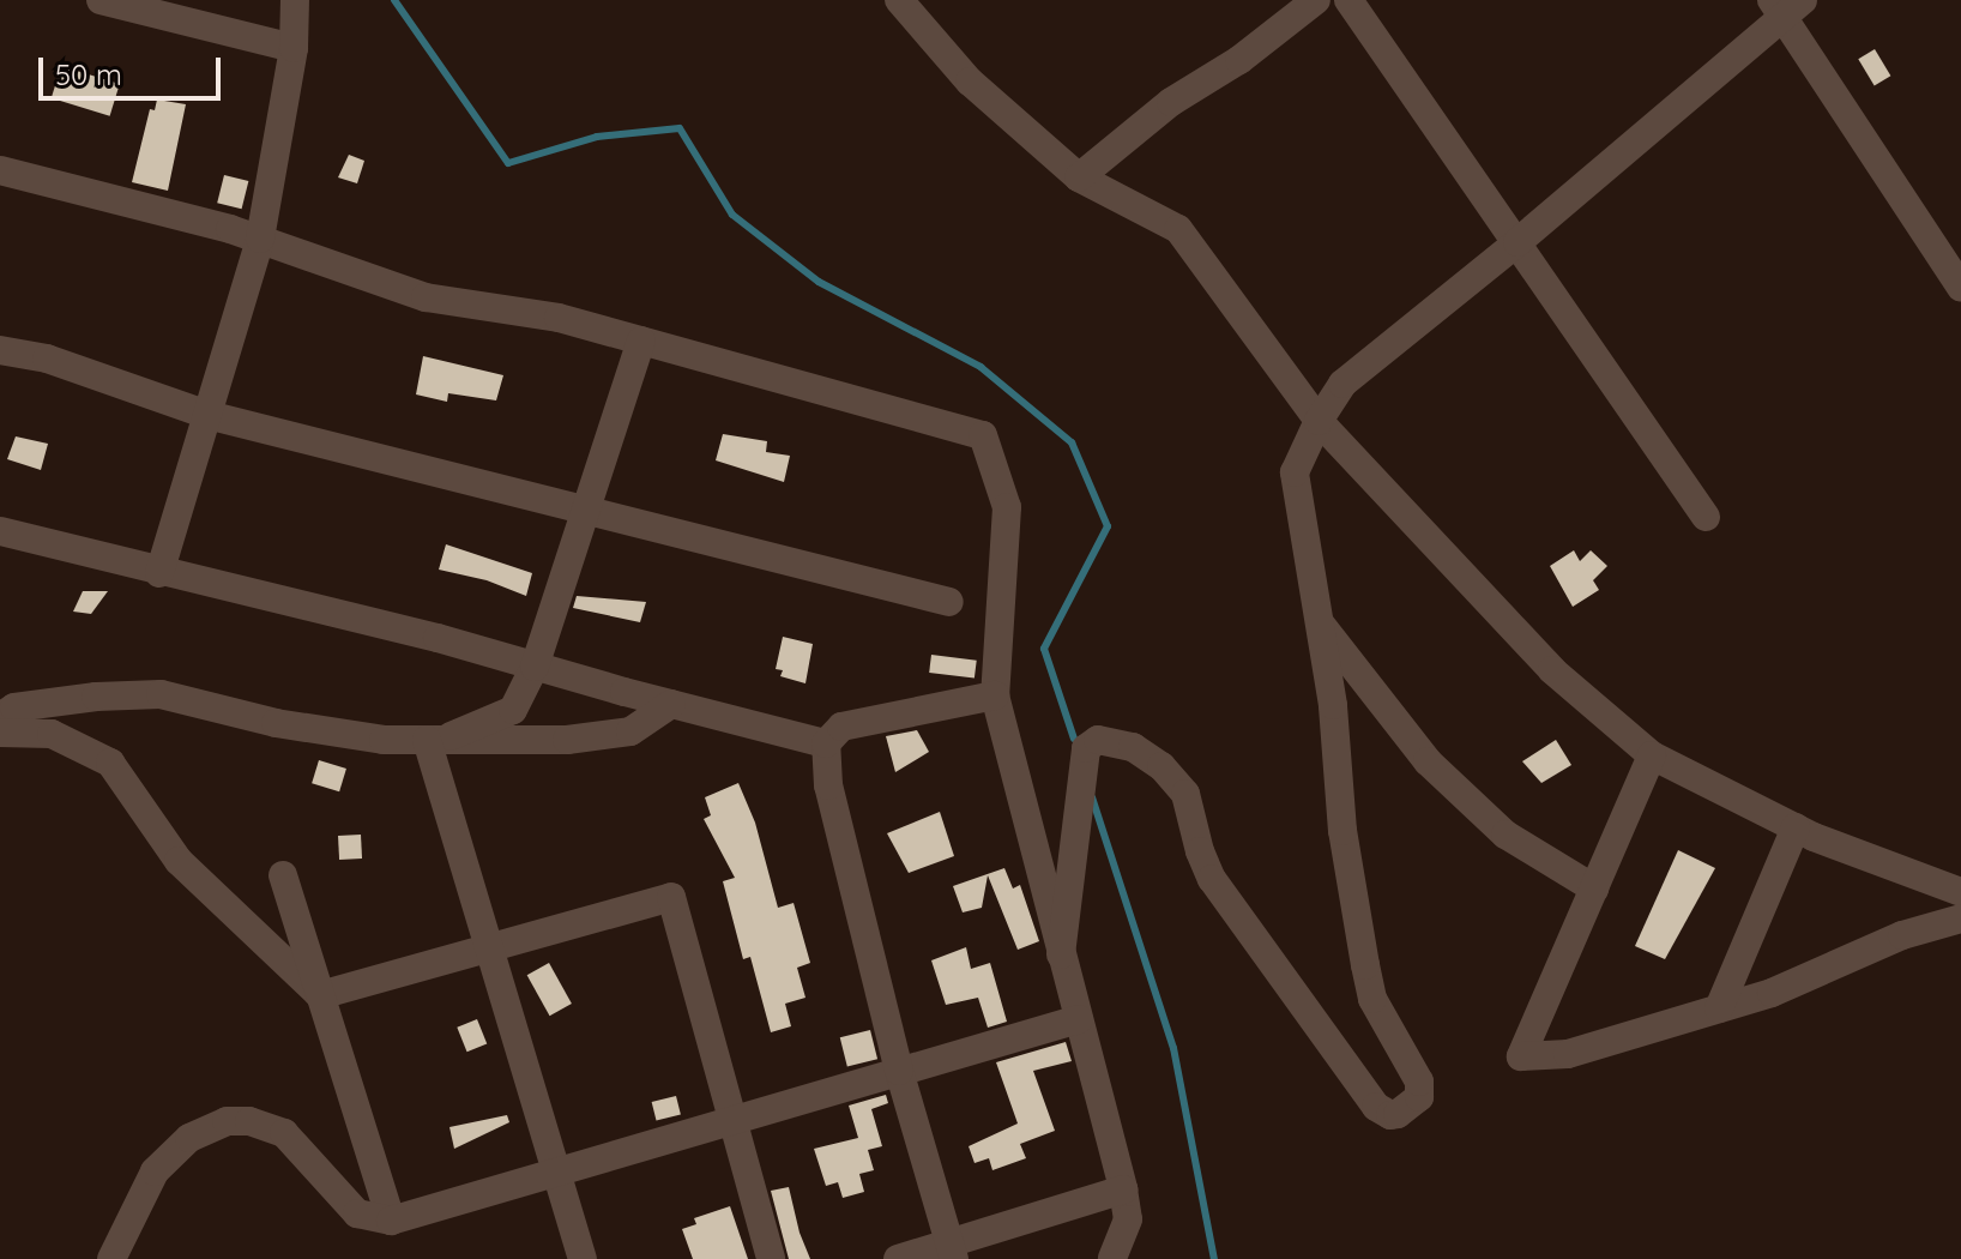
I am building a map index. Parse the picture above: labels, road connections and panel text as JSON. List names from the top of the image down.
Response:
{
  "scale_bar": "50 m"
}
